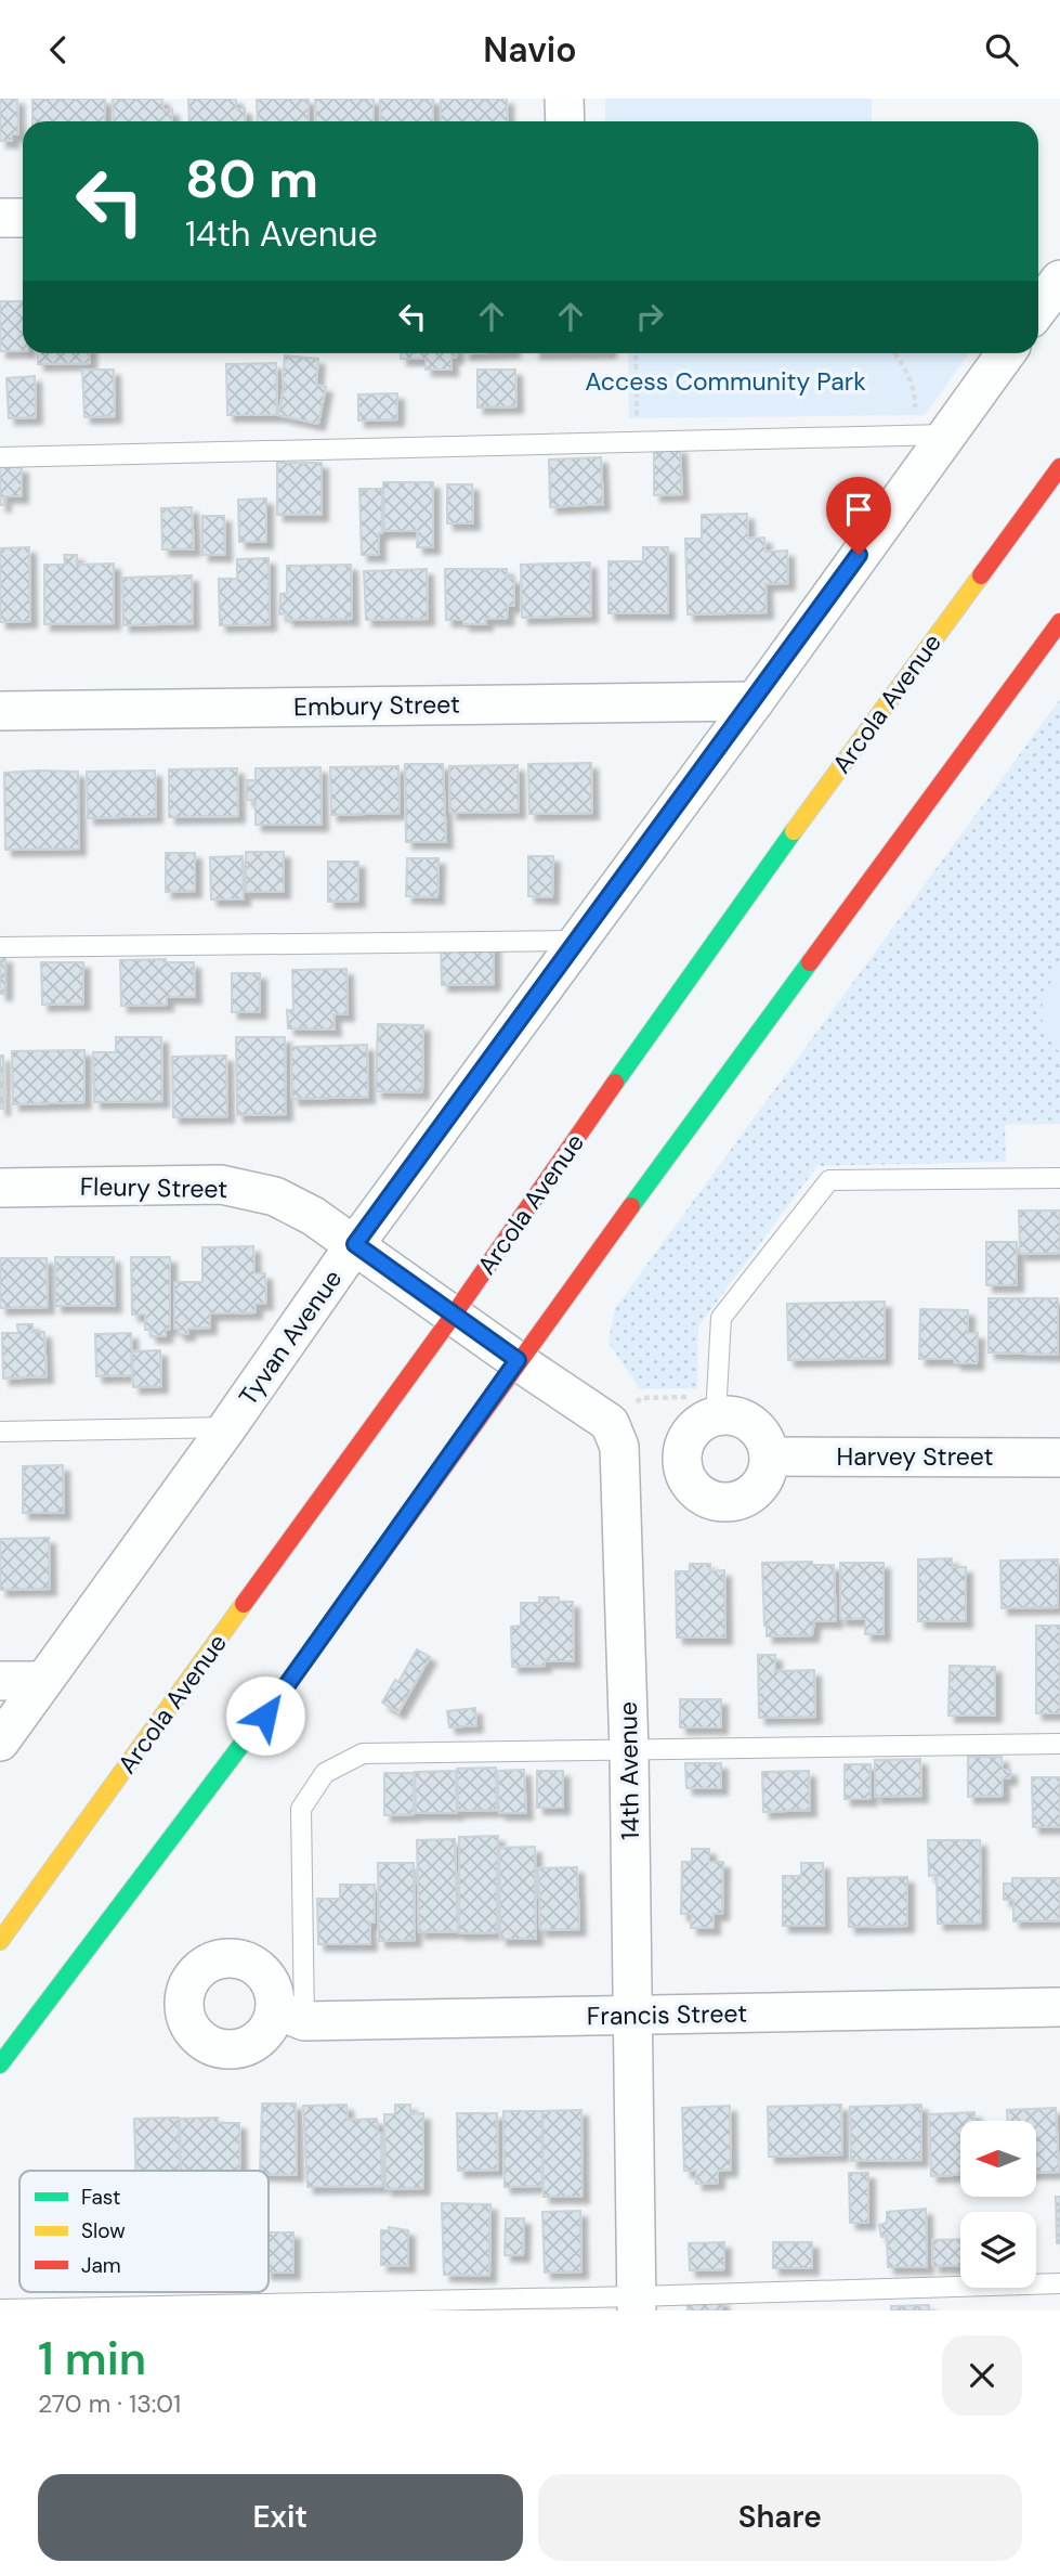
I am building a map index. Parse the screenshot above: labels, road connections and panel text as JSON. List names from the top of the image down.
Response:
{
  "streets": {
    "main road": ["Arcola Avenue"],
    "street": [
      "Embury Street",
      "Fleury Street",
      "Tyvan Avenue",
      "Harvey Street",
      "14th Avenue",
      "Francis Street"
    ]
  },
  "crossings": [
    ["Arcola Avenue", "Fleury Street"],
    ["Embury Street", "Tyvan Avenue"],
    ["Fleury Street", "Tyvan Avenue"],
    ["14th Avenue", "Francis Street"]
  ],
  "parks": ["Access Community Park"],
  "legend": ["Fast", "Slow", "Jam"],
  "north": "left",
  "page": {
    "header": "Navio",
    "turn": ["80 m", "14th Avenue"],
    "heading": ["1 min", "270 m · 13:01"],
    "buttons": ["Exit", "Share"]
  }
}
